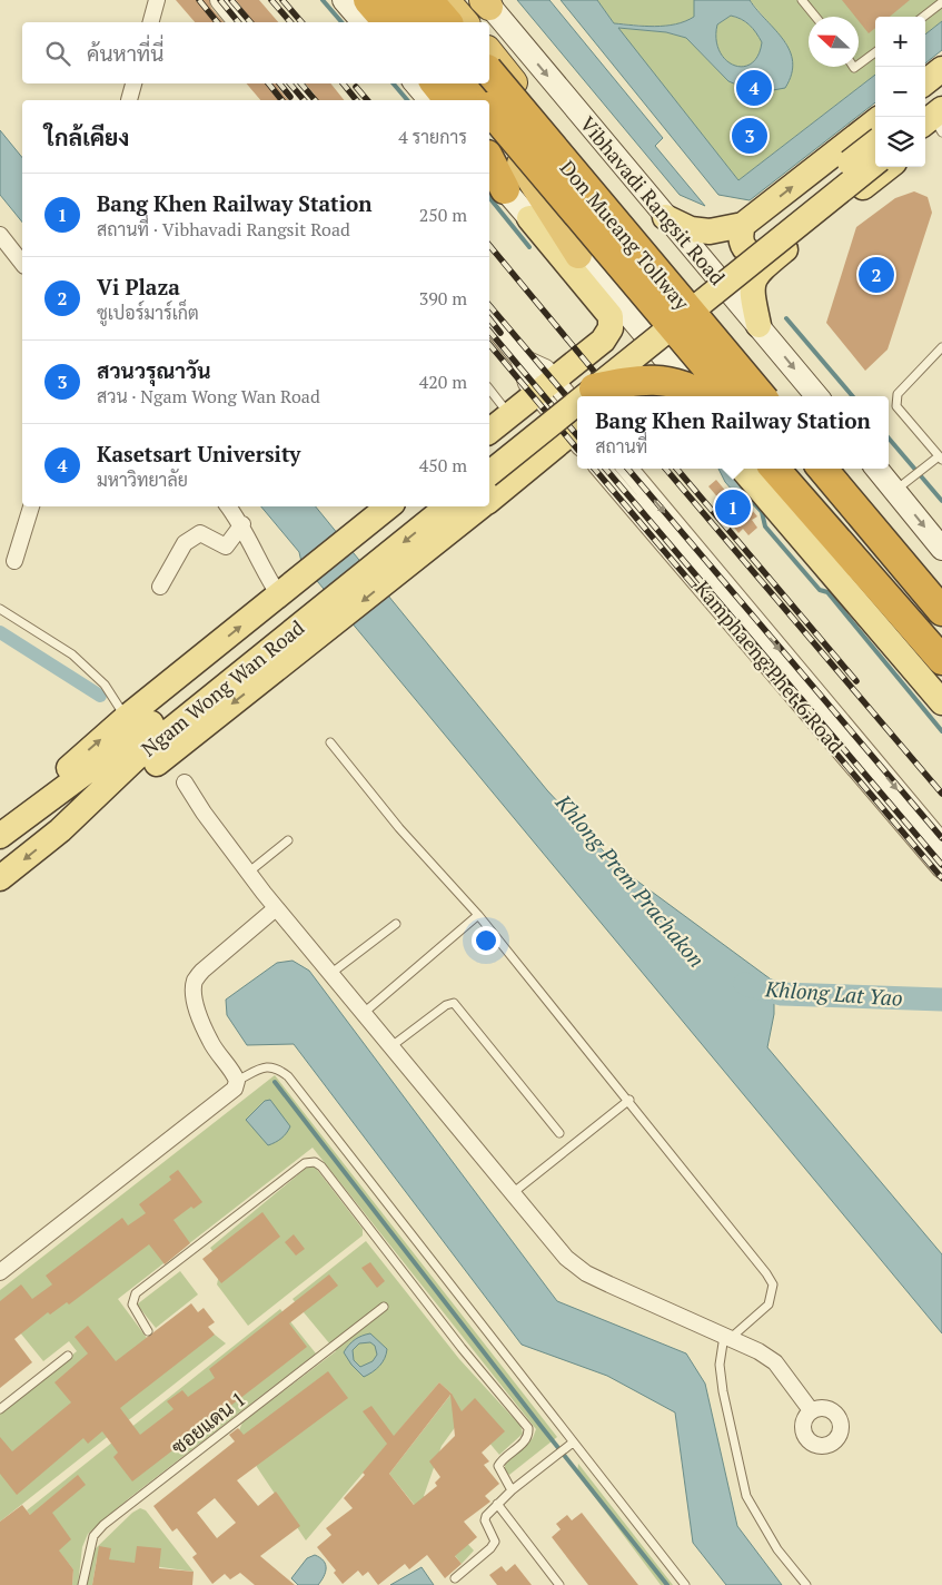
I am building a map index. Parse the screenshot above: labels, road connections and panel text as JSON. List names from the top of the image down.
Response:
{
  "streets": {
    "highway": ["Vibhavadi Rangsit Road", "Don Mueang Tollway"],
    "main road": ["Ngam Wong Wan Road"],
    "street": ["Kamphaeng Phet 6 Road"],
    "lane": ["ซอยแดน 1"]
  },
  "water": ["Khlong Prem Prachakon", "Khlong Lat Yao"],
  "north": "left",
  "page": {
    "map_buttons": ["+", "−"],
    "search": "ค้นหาที่นี่",
    "pins": [
      "4",
      "3",
      "2",
      "1"
    ],
    "heading": ["ใกล้เคียง", "4 รายการ"],
    "list": [
      {
        "mark": "1",
        "name": "Bang Khen Railway Station",
        "note": "สถานที่ · Vibhavadi Rangsit Road",
        "value": "250 m"
      },
      {
        "mark": "2",
        "name": "Vi Plaza",
        "note": "ซูเปอร์มาร์เก็ต",
        "value": "390 m"
      },
      {
        "mark": "3",
        "name": "สวนวรุณาวัน",
        "note": "สวน · Ngam Wong Wan Road",
        "value": "420 m"
      },
      {
        "mark": "4",
        "name": "Kasetsart University",
        "note": "มหาวิทยาลัย",
        "value": "450 m"
      }
    ],
    "popup": ["Bang Khen Railway Station", "สถานที่"]
  }
}
